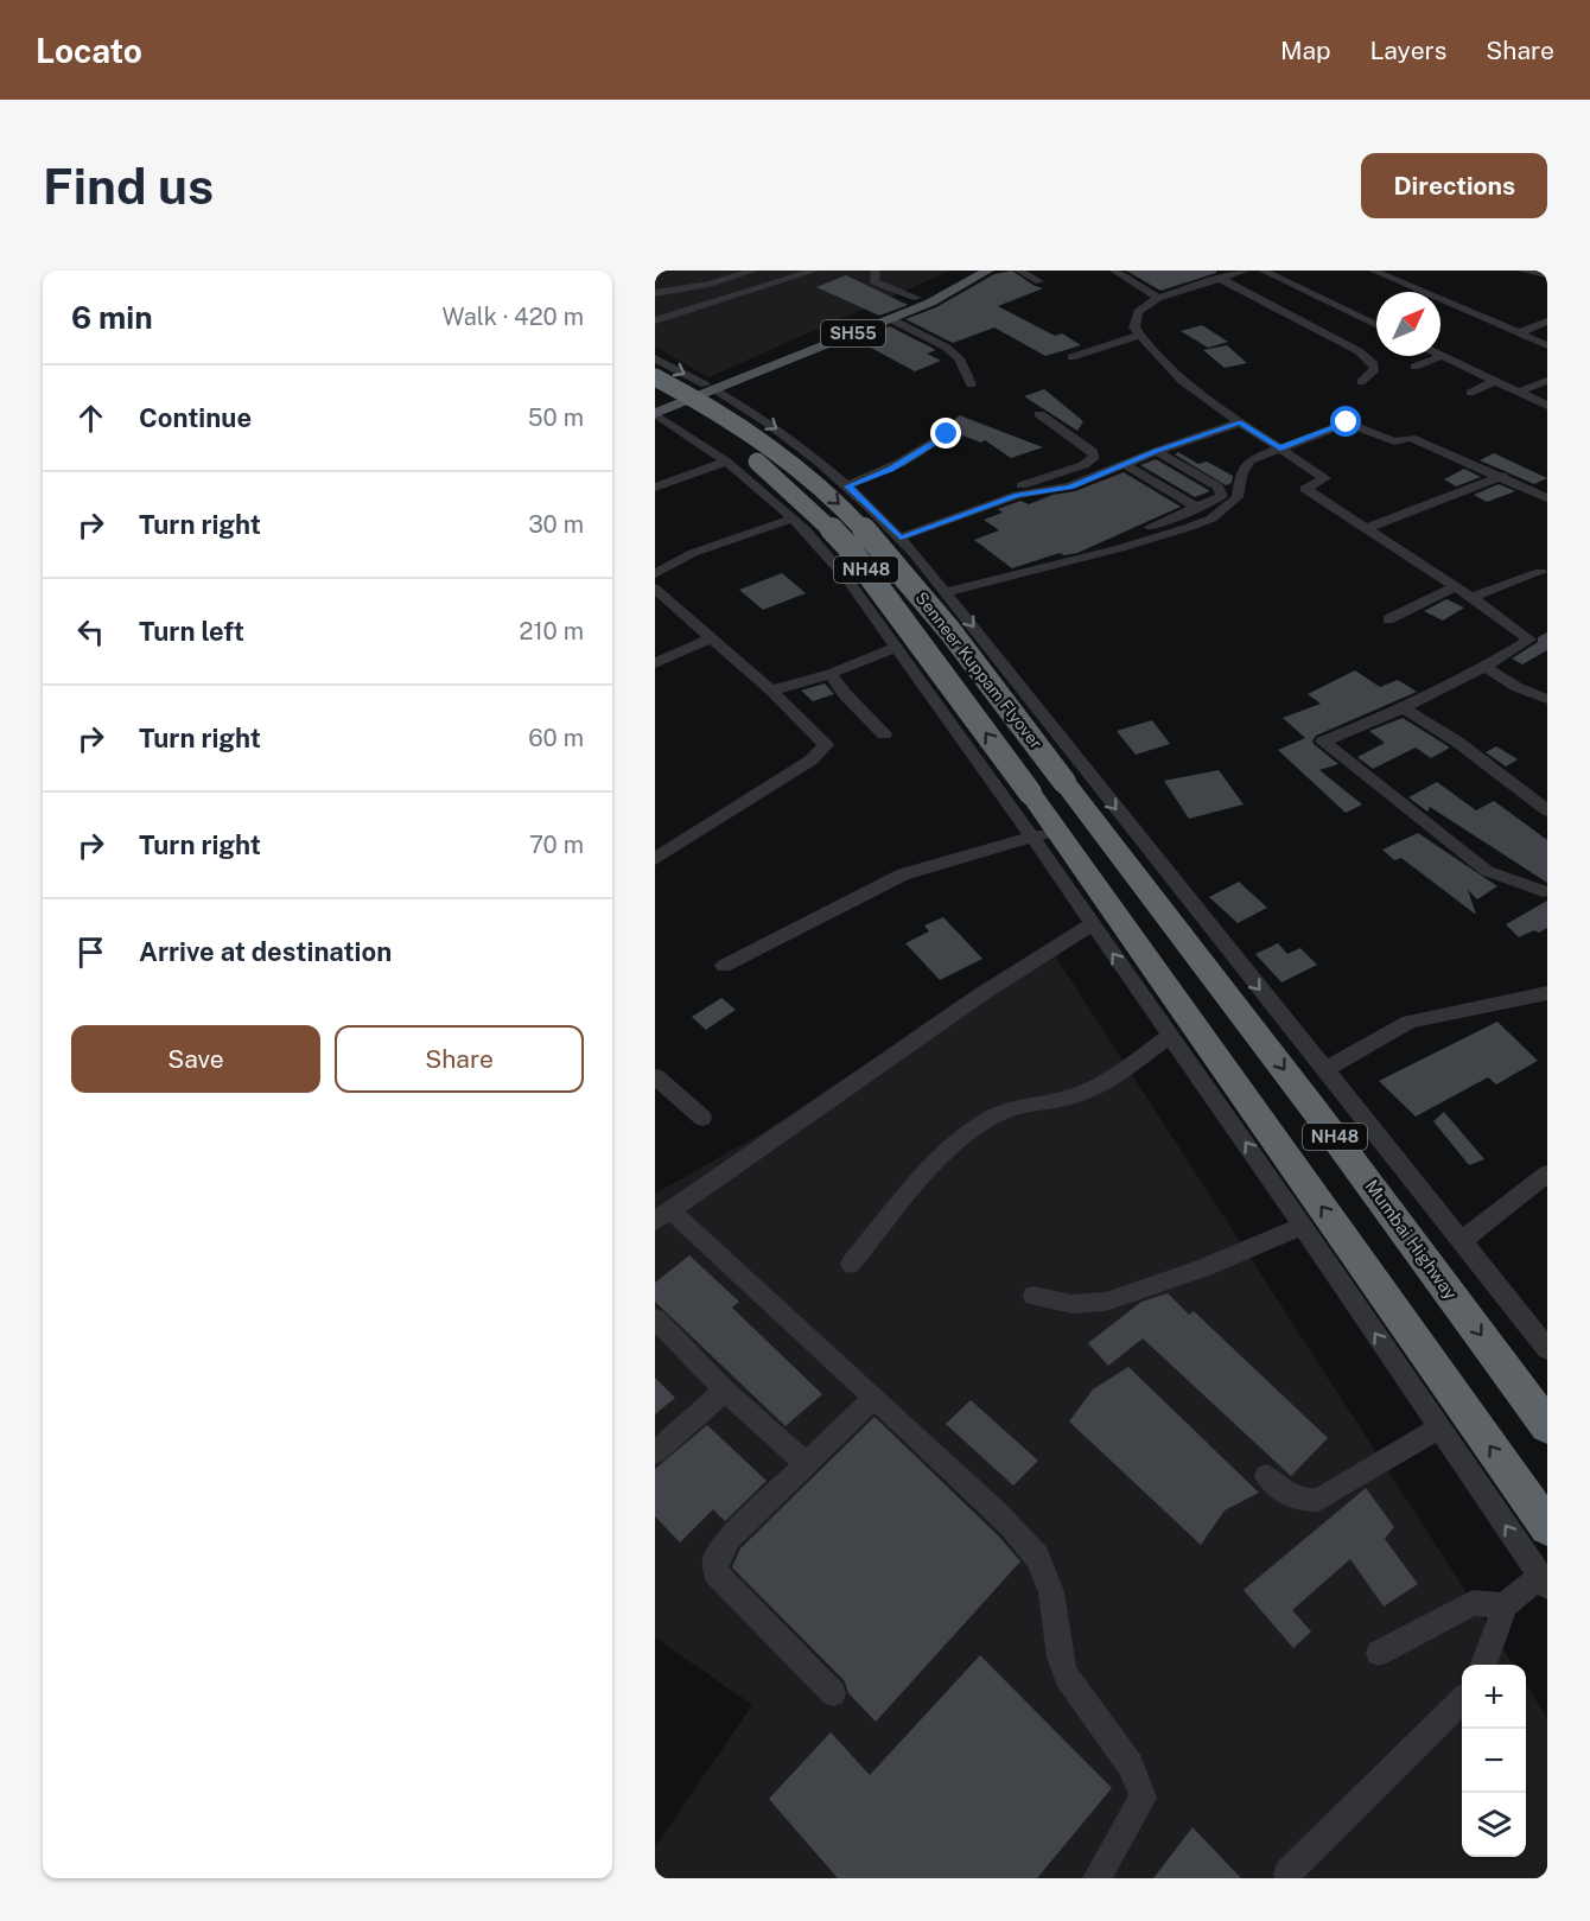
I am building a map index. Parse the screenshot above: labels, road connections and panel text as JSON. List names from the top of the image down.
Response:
{
  "streets": {
    "highway": ["NH48", "Senneer Kuppam Flyover", "Mumbai Highway"],
    "main road": ["SH55"]
  },
  "crossings": [
    ["NH48", "Senneer Kuppam Flyover"],
    ["Senneer Kuppam Flyover", "Mumbai Highway"]
  ],
  "north": "top right",
  "page": {
    "header": "Locato",
    "nav": ["Map", "Layers", "Share"],
    "buttons": [
      "Directions",
      ["Save", "Share"]
    ],
    "title": "Find us",
    "heading": ["6 min", "Walk · 420 m"],
    "list": [
      ["Continue", "50 m"],
      ["Turn right", "30 m"],
      ["Turn left", "210 m"],
      ["Turn right", "60 m"],
      ["Turn right", "70 m"],
      "Arrive at destination"
    ],
    "map_buttons": ["+", "−"]
  }
}
